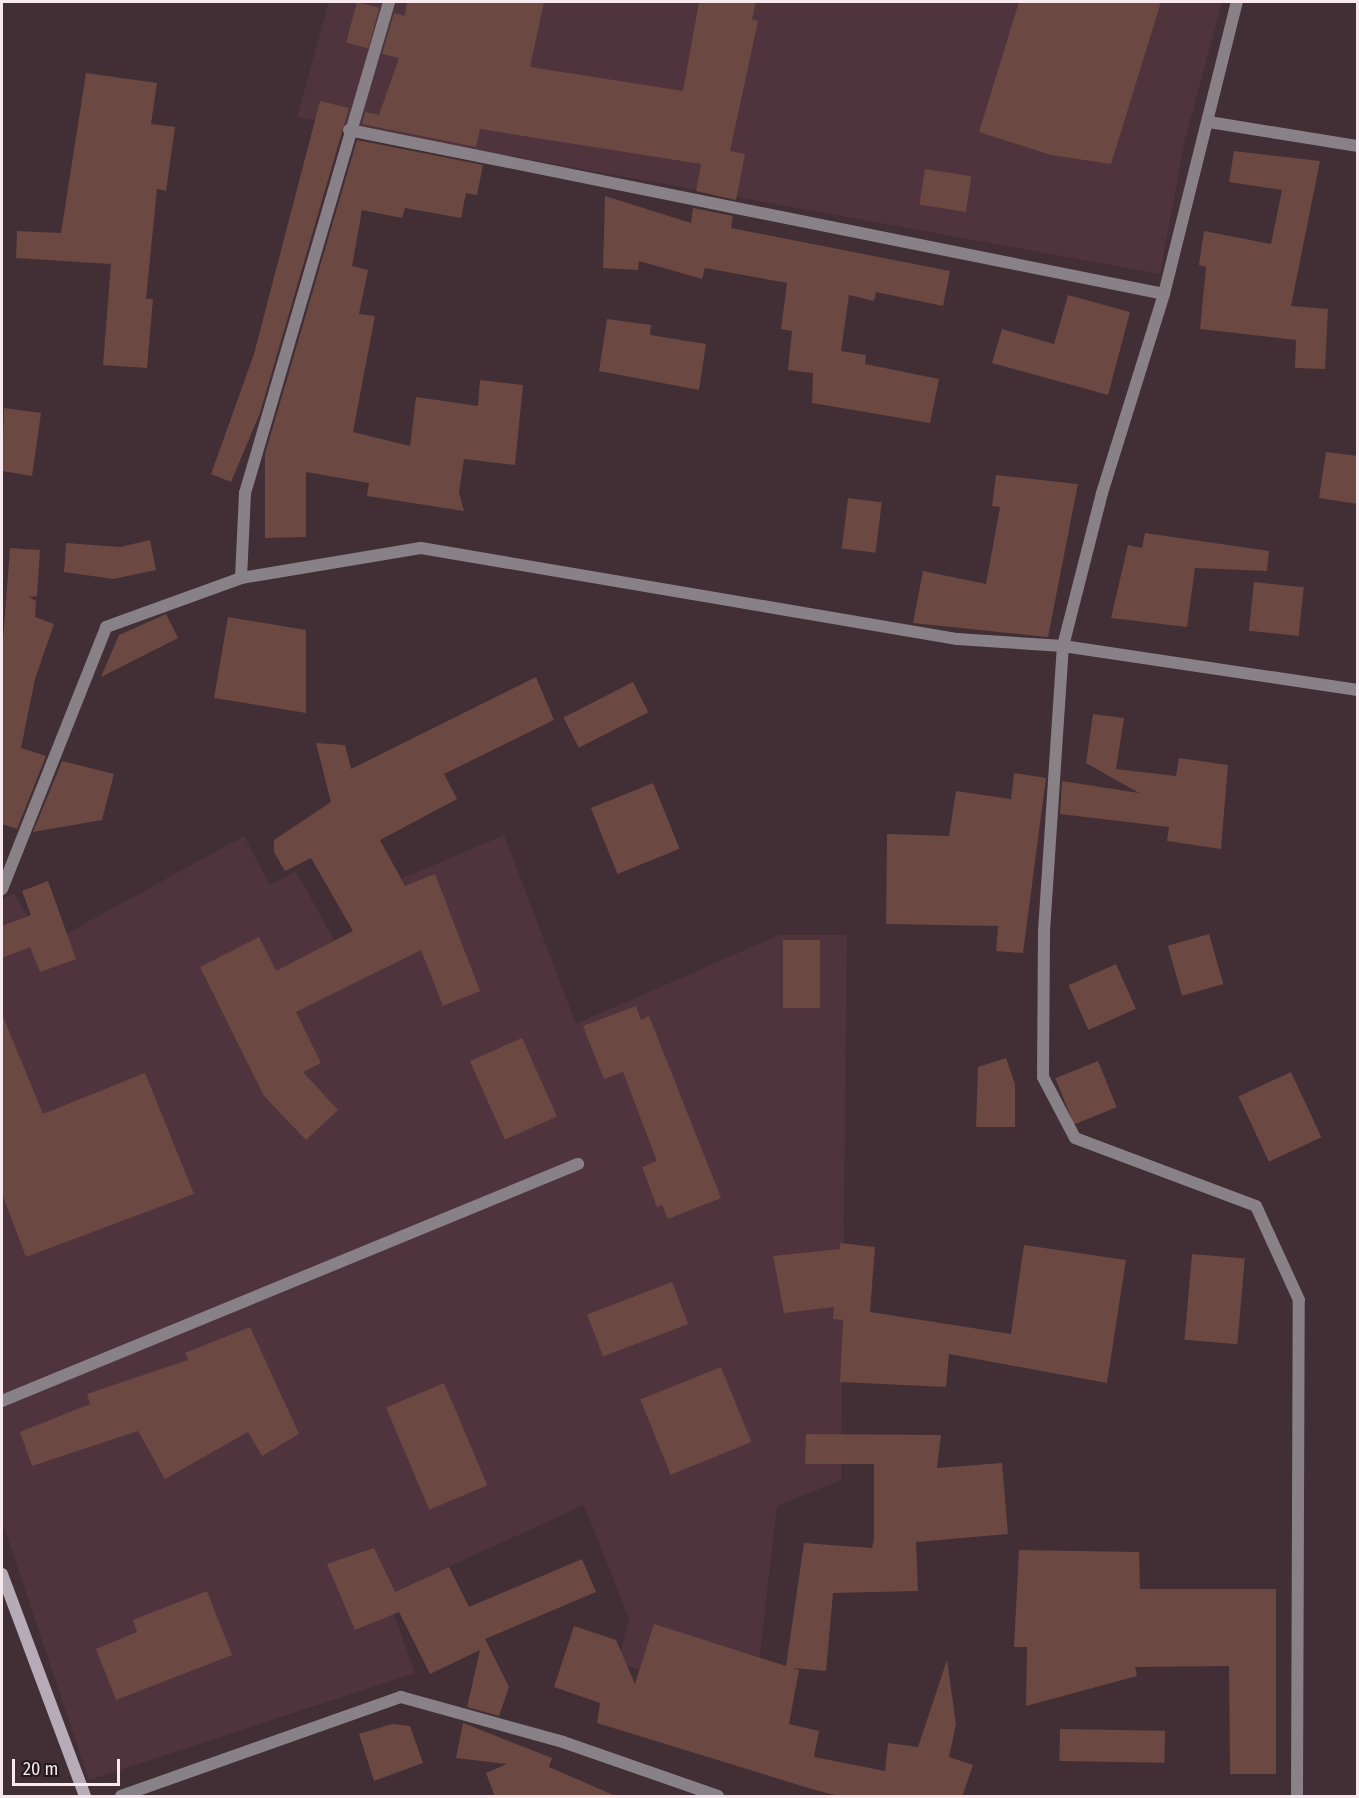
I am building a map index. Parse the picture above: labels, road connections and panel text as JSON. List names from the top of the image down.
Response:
{
  "scale_bar": "20 m"
}
